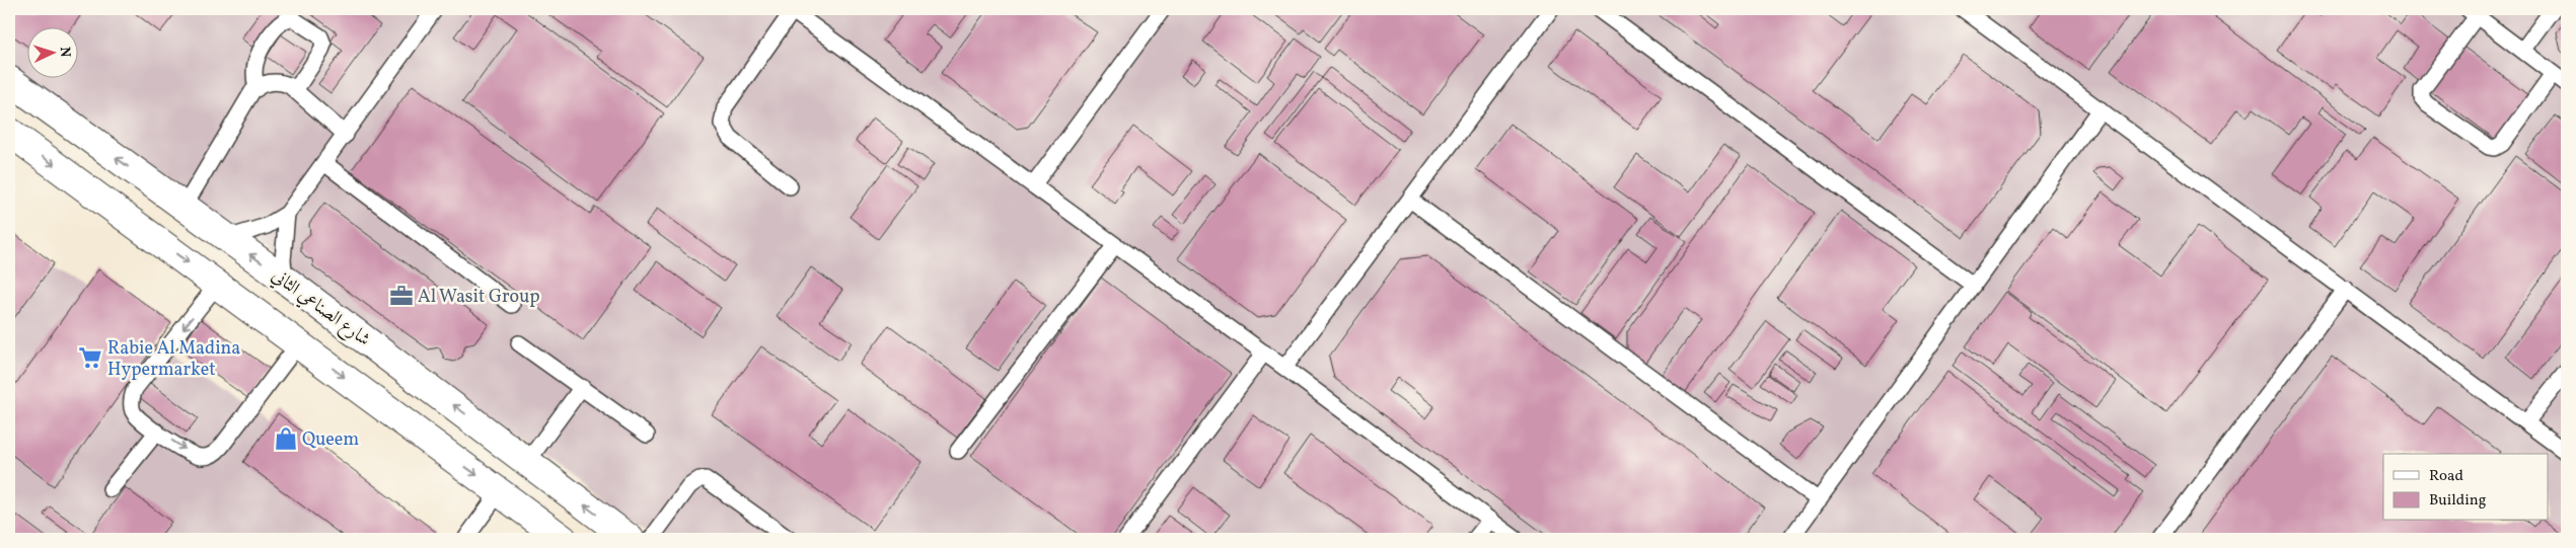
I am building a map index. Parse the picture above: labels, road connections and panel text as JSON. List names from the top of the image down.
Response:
{
  "streets": {
    "main road": ["شارع الصناعي الثاني"]
  },
  "places": {
    "office": ["Al Wasit Group"],
    "supermarket": ["Rabie Al Madina Hypermarket"],
    "shop": ["Queem"]
  },
  "legend": ["Road", "Building"],
  "north": "right"
}
